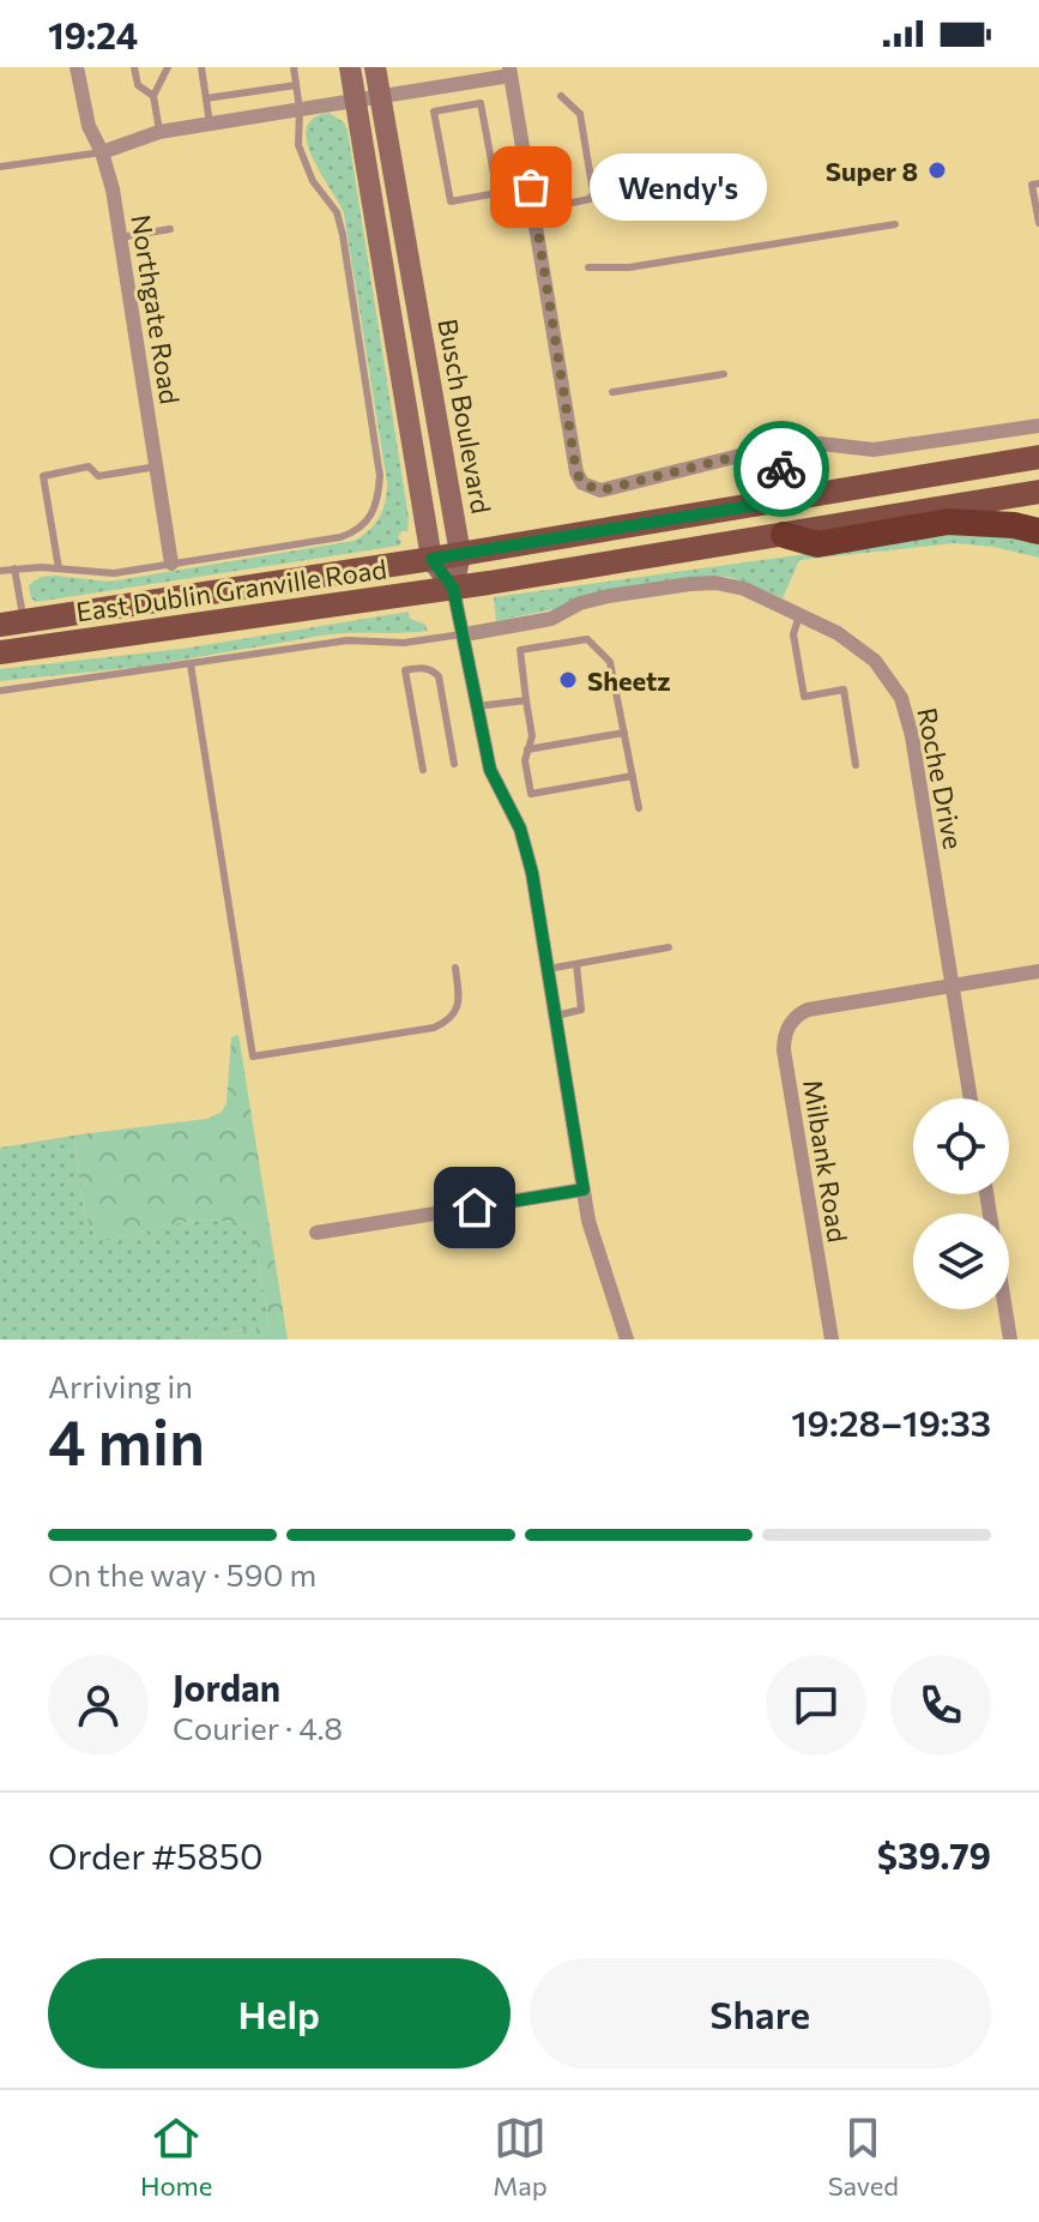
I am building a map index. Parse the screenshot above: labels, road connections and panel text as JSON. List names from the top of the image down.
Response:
{
  "streets": {
    "main road": ["Busch Boulevard", "East Dublin Granville Road"],
    "street": ["Northgate Road", "Roche Drive", "Milbank Road"]
  },
  "crossings": [
    ["Northgate Road", "East Dublin Granville Road"],
    ["Busch Boulevard", "East Dublin Granville Road"],
    ["Roche Drive", "Milbank Road"]
  ],
  "places": ["Super 8", "Wendy's", "Sheetz"],
  "page": {
    "status": "19:24",
    "bubble": "Wendy's",
    "heading": ["4 min", "Arriving in", "19:28–19:33"],
    "panel": [
      "Jordan",
      "Courier · 4.8",
      "Order #5850",
      "$39.79"
    ],
    "bar": "On the way · 590 m",
    "buttons": ["Help", "Share"],
    "tabs": ["Home", "Map", "Saved"]
  }
}
